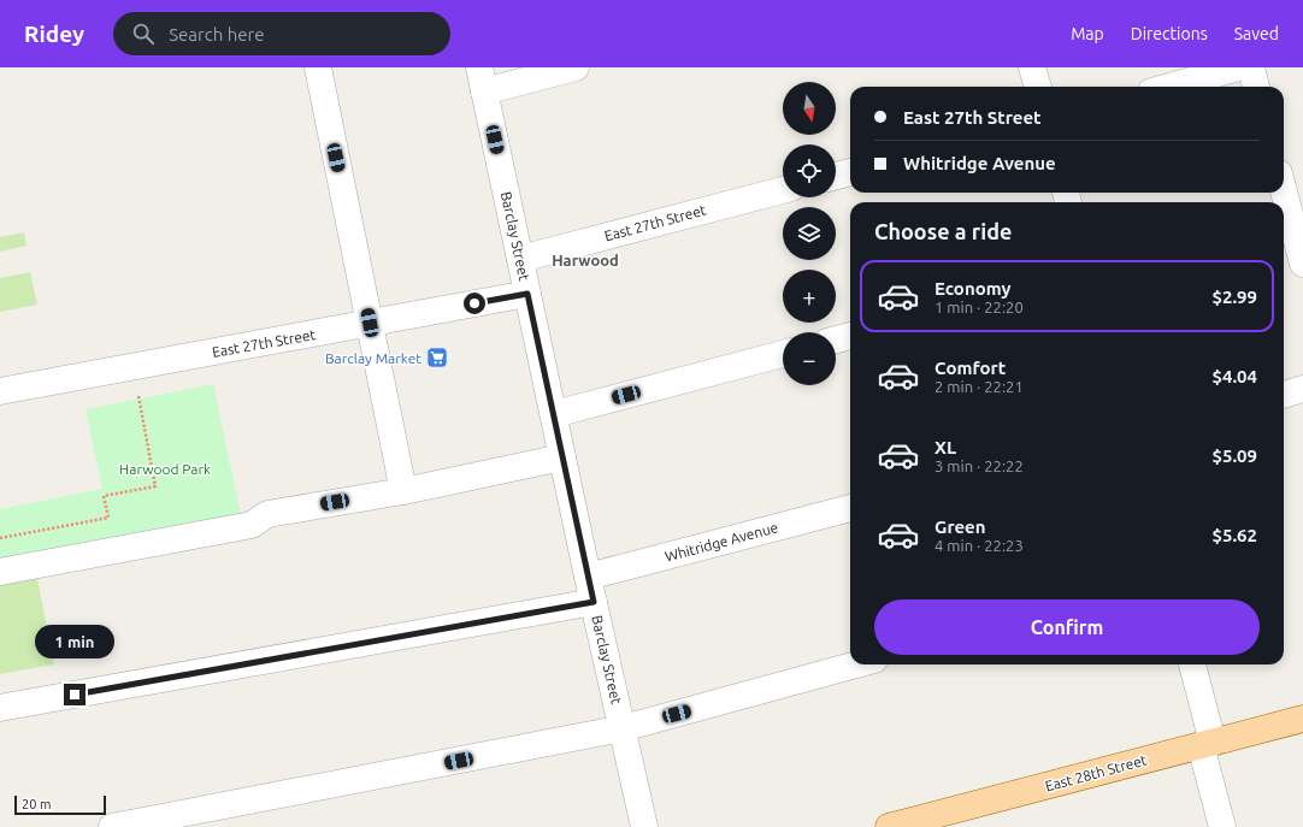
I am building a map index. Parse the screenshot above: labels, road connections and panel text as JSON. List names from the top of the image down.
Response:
{
  "streets": {
    "main road": ["East 28th Street"],
    "street": ["East 27th Street", "Barclay Street", "Whitridge Avenue"]
  },
  "crossings": [
    ["East 27th Street", "Barclay Street"],
    ["Barclay Street", "Whitridge Avenue"]
  ],
  "districts": ["Harwood"],
  "parks": ["Harwood Park"],
  "places": {
    "supermarket": ["Barclay Market"]
  },
  "scale_bar": "20 m",
  "north": "bottom",
  "page": {
    "header": "Ridey",
    "search": "Search here",
    "nav": ["Map", "Directions", "Saved"],
    "map_buttons": ["+", "−"],
    "banner": ["East 27th Street", "Whitridge Avenue"],
    "heading": "Choose a ride",
    "list": [
      {
        "name": "Economy",
        "note": "1 min · 22:20",
        "value": "$2.99"
      },
      {
        "name": "Comfort",
        "note": "2 min · 22:21",
        "value": "$4.04"
      },
      {
        "name": "XL",
        "note": "3 min · 22:22",
        "value": "$5.09"
      },
      {
        "name": "Green",
        "note": "4 min · 22:23",
        "value": "$5.62"
      }
    ],
    "buttons": "Confirm",
    "bubble": "1 min",
    "scale": "20 m"
  }
}
